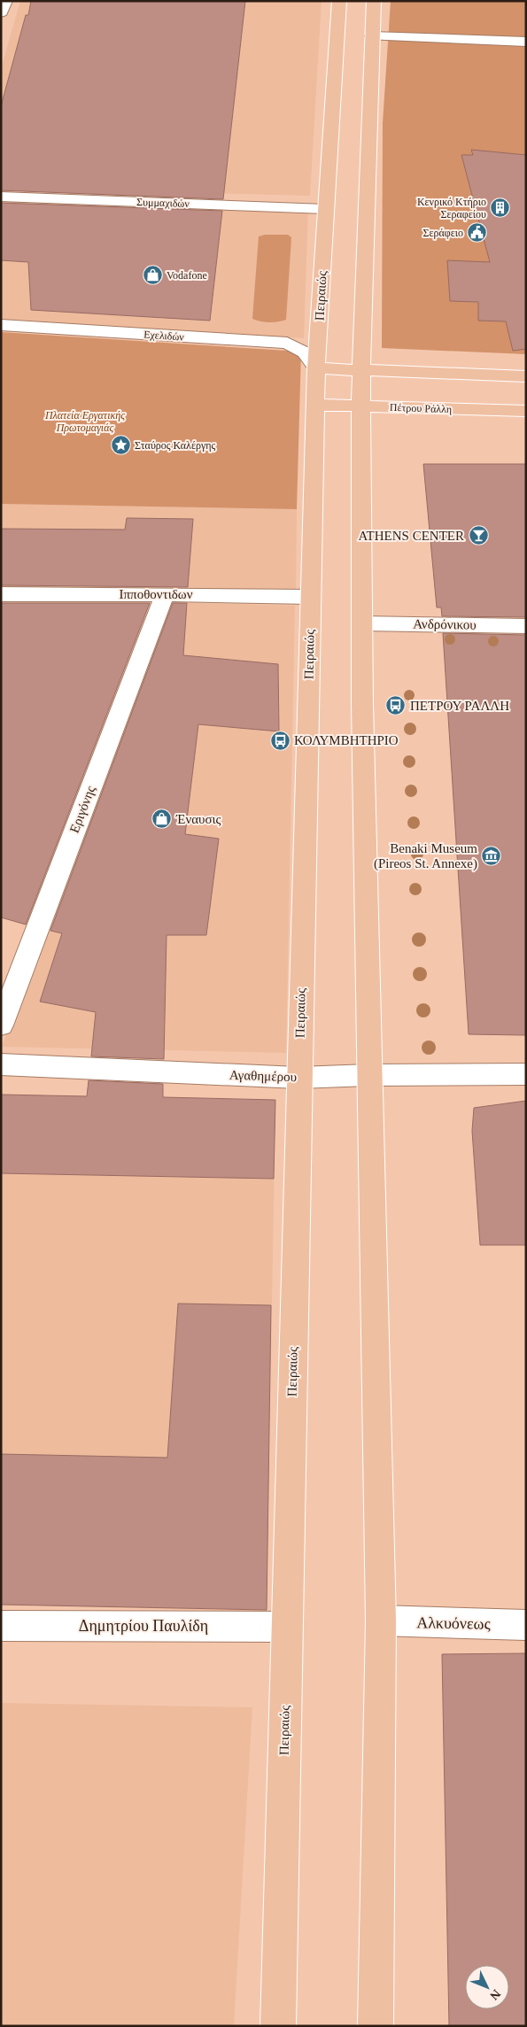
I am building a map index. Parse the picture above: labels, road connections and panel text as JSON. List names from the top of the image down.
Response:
{
  "streets": {
    "main road": ["Πειραιώς", "Πέτρου Ράλλη"],
    "street": [
      "Συμμαχιδών",
      "Εχελιδών",
      "Ιπποθοντιδων",
      "Ανδρόνικου",
      "Εριγόνης",
      "Αγαθημέρου",
      "Αλκυόνεως",
      "Δημητρίου Παυλίδη"
    ]
  },
  "crossings": [
    ["Συμμαχιδών", "Πειραιώς"],
    ["Πειραιώς", "Εχελιδών"],
    ["Πειραιώς", "Πέτρου Ράλλη"],
    ["Πειραιώς", "Ιπποθοντιδων"],
    ["Πειραιώς", "Αγαθημέρου"],
    ["Πειραιώς", "Δημητρίου Παυλίδη"],
    ["Ιπποθοντιδων", "Εριγόνης"]
  ],
  "parks": ["Πλατεία Εργατικής Πρωτομαγιάς"],
  "places": {
    "building": ["Κενρικό Κτήριο Σεραφείου"],
    "public building": ["Σεράφειο"],
    "shop": ["Vodafone", "Έναυσις"],
    "place": ["Σταύρος Καλέργης"],
    "bar": ["ATHENS CENTER"],
    "bus stop": ["ΠΕΤΡΟΥ ΡΑΛΛΗ", "ΚΟΛΥΜΒΗΤΗΡΙΟ"],
    "museum": ["Benaki Museum (Pireos St. Annexe)"]
  },
  "north": "bottom right"
}
